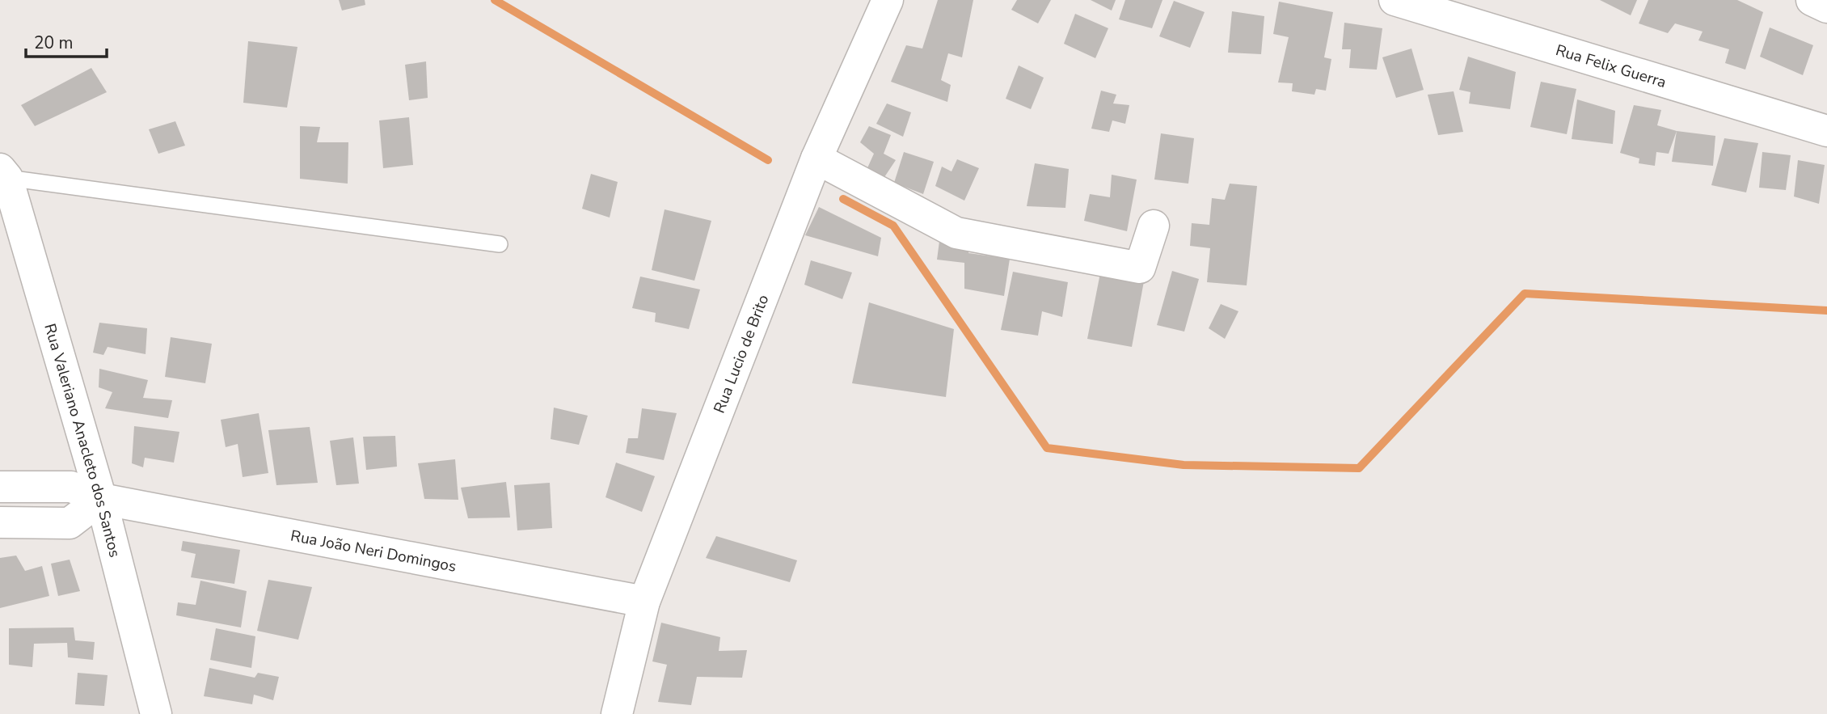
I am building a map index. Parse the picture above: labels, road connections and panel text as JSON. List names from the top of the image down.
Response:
{
  "streets": {
    "street": [
      "Rua Felix Guerra",
      "Rua Lucio de Brito",
      "Rua Valeriano Anacleto dos Santos",
      "Rua João Neri Domingos"
    ]
  },
  "crossings": [
    ["Rua Lucio de Brito", "Rua João Neri Domingos"],
    ["Rua Valeriano Anacleto dos Santos", "Rua João Neri Domingos"]
  ],
  "scale_bar": "20 m"
}
